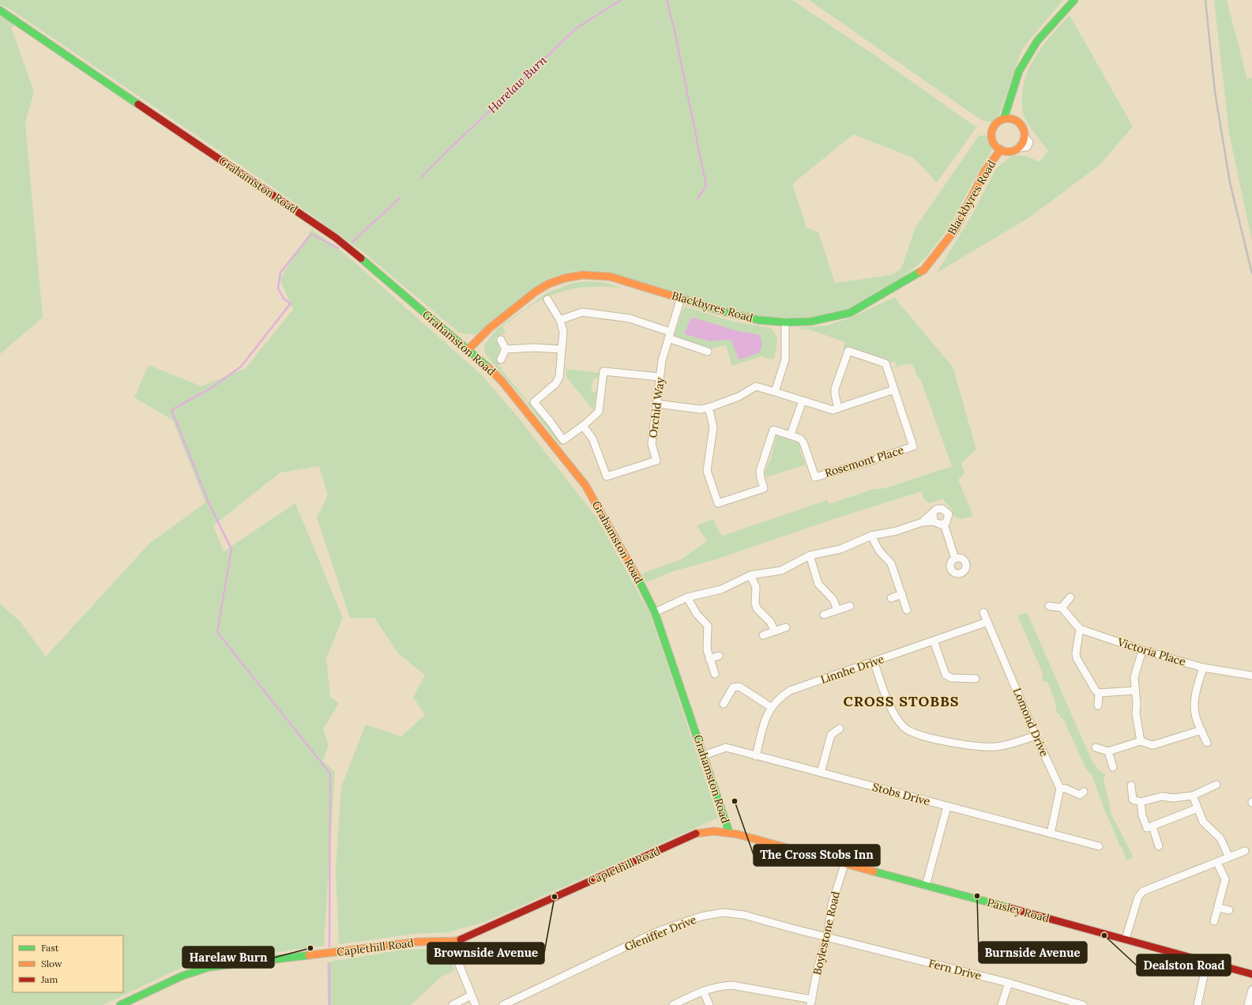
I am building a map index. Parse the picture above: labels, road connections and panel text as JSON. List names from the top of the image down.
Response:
{
  "streets": {
    "main road": [
      "Grahamston Road",
      "Blackbyres Road",
      "Caplethill Road",
      "Paisley Road"
    ],
    "street": [
      "Orchid Way",
      "Rosemont Place",
      "Victoria Place",
      "Linnhe Drive",
      "Lomond Drive",
      "Stobs Drive",
      "Gleniffer Drive",
      "Boylestone Road",
      "Fern Drive"
    ]
  },
  "crossings": [
    ["Grahamston Road", "Blackbyres Road"],
    ["Grahamston Road", "Stobs Drive"],
    ["Grahamston Road", "Caplethill Road"],
    ["Grahamston Road", "Paisley Road"],
    ["Blackbyres Road", "Orchid Way"],
    ["Linnhe Drive", "Lomond Drive"],
    ["Linnhe Drive", "Stobs Drive"],
    ["Caplethill Road", "Paisley Road"],
    ["Paisley Road", "Boylestone Road"],
    ["Gleniffer Drive", "Boylestone Road"],
    ["Gleniffer Drive", "Fern Drive"],
    ["Boylestone Road", "Fern Drive"]
  ],
  "districts": ["CROSS STOBBS"],
  "water": ["Harelaw Burn"],
  "places": [
    "The Cross Stobs Inn",
    "Burnside Avenue",
    "Brownside Avenue",
    "Dealston Road",
    "Harelaw Burn"
  ],
  "legend": ["Fast", "Slow", "Jam"]
}
